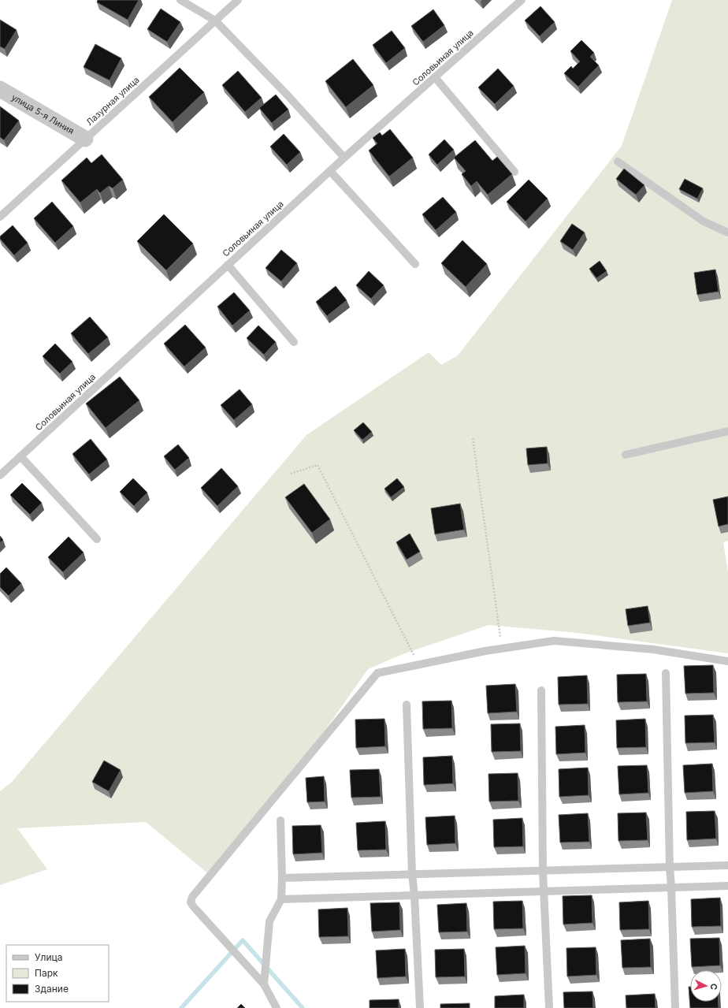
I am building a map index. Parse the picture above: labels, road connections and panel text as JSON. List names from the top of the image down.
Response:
{
  "streets": {
    "street": ["улица 5-я Линия"],
    "lane": ["Соловьиная улица", "Лазурная улица"]
  },
  "crossings": [
    ["Лазурная улица", "улица 5-я Линия"]
  ],
  "legend": ["Улица", "Парк", "Здание"],
  "north": "right"
}
